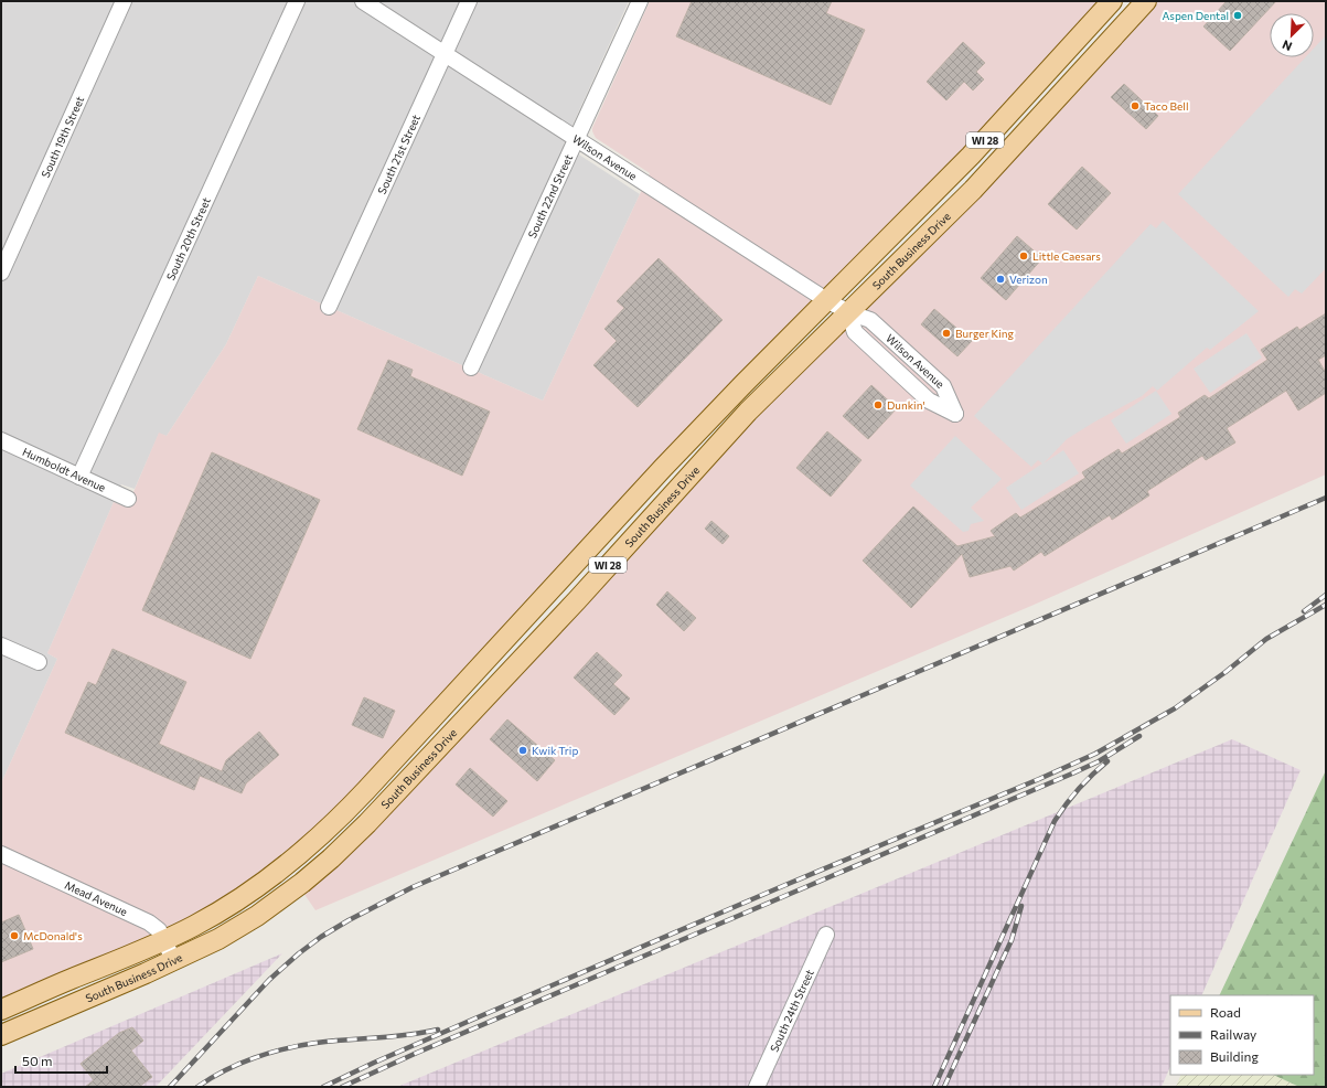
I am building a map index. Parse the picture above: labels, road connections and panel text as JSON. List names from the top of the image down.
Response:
{
  "streets": {
    "main road": ["WI 28", "South Business Drive"],
    "street": [
      "South 19th Street",
      "South 21st Street",
      "Wilson Avenue",
      "South 22nd Street",
      "South 20th Street",
      "Humboldt Avenue",
      "Mead Avenue",
      "South 24th Street"
    ]
  },
  "crossings": [
    ["South 21st Street", "Wilson Avenue"],
    ["Wilson Avenue", "South 22nd Street"],
    ["Wilson Avenue", "South Business Drive"],
    ["South 20th Street", "Humboldt Avenue"],
    ["South Business Drive", "Mead Avenue"]
  ],
  "places": [
    "Aspen Dental",
    "Taco Bell",
    "Little Caesars",
    "Verizon",
    "Burger King",
    "Dunkin'",
    "Kwik Trip",
    "McDonald's"
  ],
  "legend": ["Road", "Railway", "Building"],
  "scale_bar": "50 m",
  "north": "bottom left"
}
